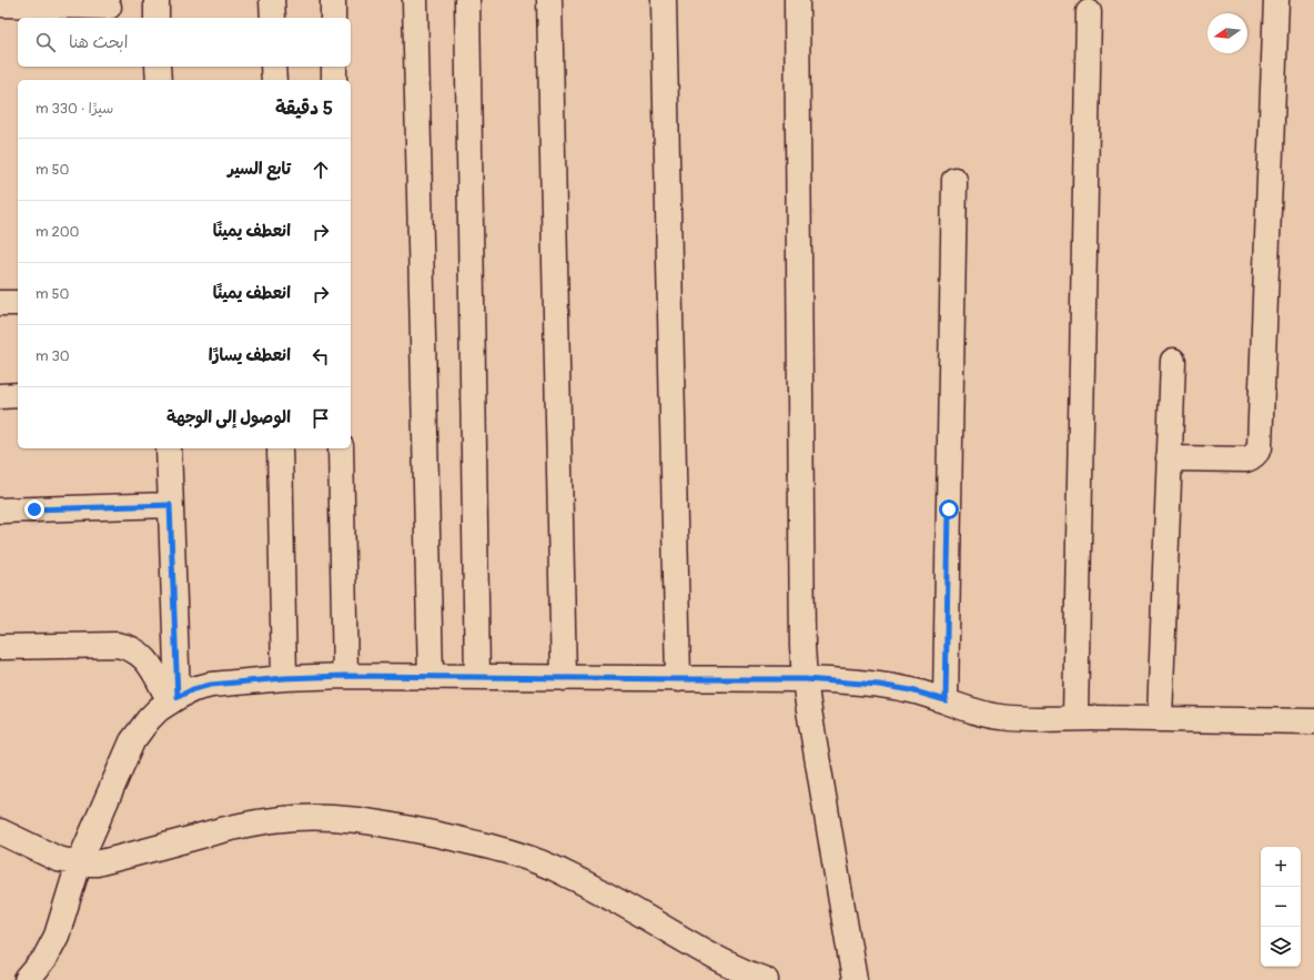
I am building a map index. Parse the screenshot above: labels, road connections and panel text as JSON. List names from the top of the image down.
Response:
{
  "north": "left",
  "page": {
    "search": "ابحث هنا",
    "heading": ["5 دقيقة", "سيرًا · 330 m"],
    "list": [
      ["تابع السير", "50 m"],
      ["انعطف يمينًا", "200 m"],
      ["انعطف يمينًا", "50 m"],
      ["انعطف يسارًا", "30 m"],
      "الوصول إلى الوجهة"
    ],
    "map_buttons": ["+", "−"]
  }
}
